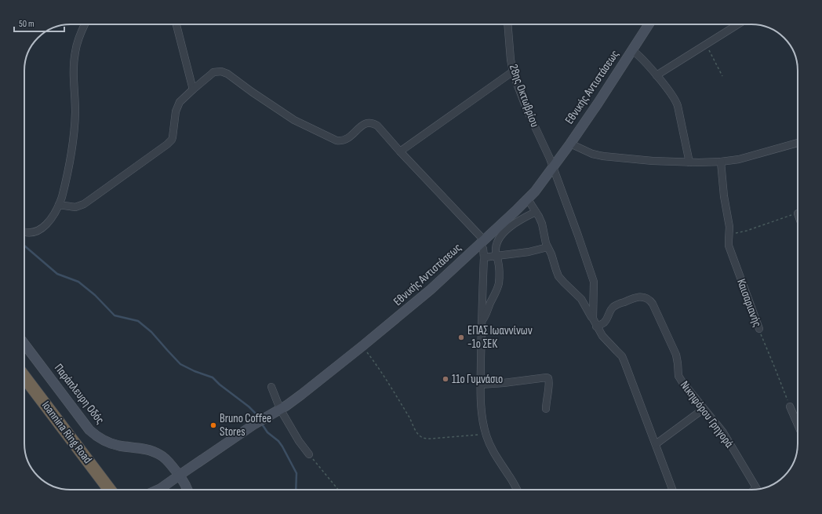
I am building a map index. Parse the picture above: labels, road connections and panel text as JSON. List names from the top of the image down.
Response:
{
  "streets": {
    "highway": ["Ioannina Ring Road"],
    "street": [
      "Εθνικής Αντιστάσεως",
      "28ης Οκτωβρίου",
      "Καισαριανής",
      "Παράπλευρη Οδός",
      "Νικηφόρου Γρηγορά"
    ]
  },
  "crossings": [
    ["Εθνικής Αντιστάσεως", "28ης Οκτωβρίου"],
    ["Εθνικής Αντιστάσεως", "Παράπλευρη Οδός"]
  ],
  "places": ["ΕΠΑΣ Ιωαννίνων -1ο ΣΕΚ", "11o Γυμνάσιο", "Bruno Coffee Stores"],
  "scale_bar": "50 m"
}
